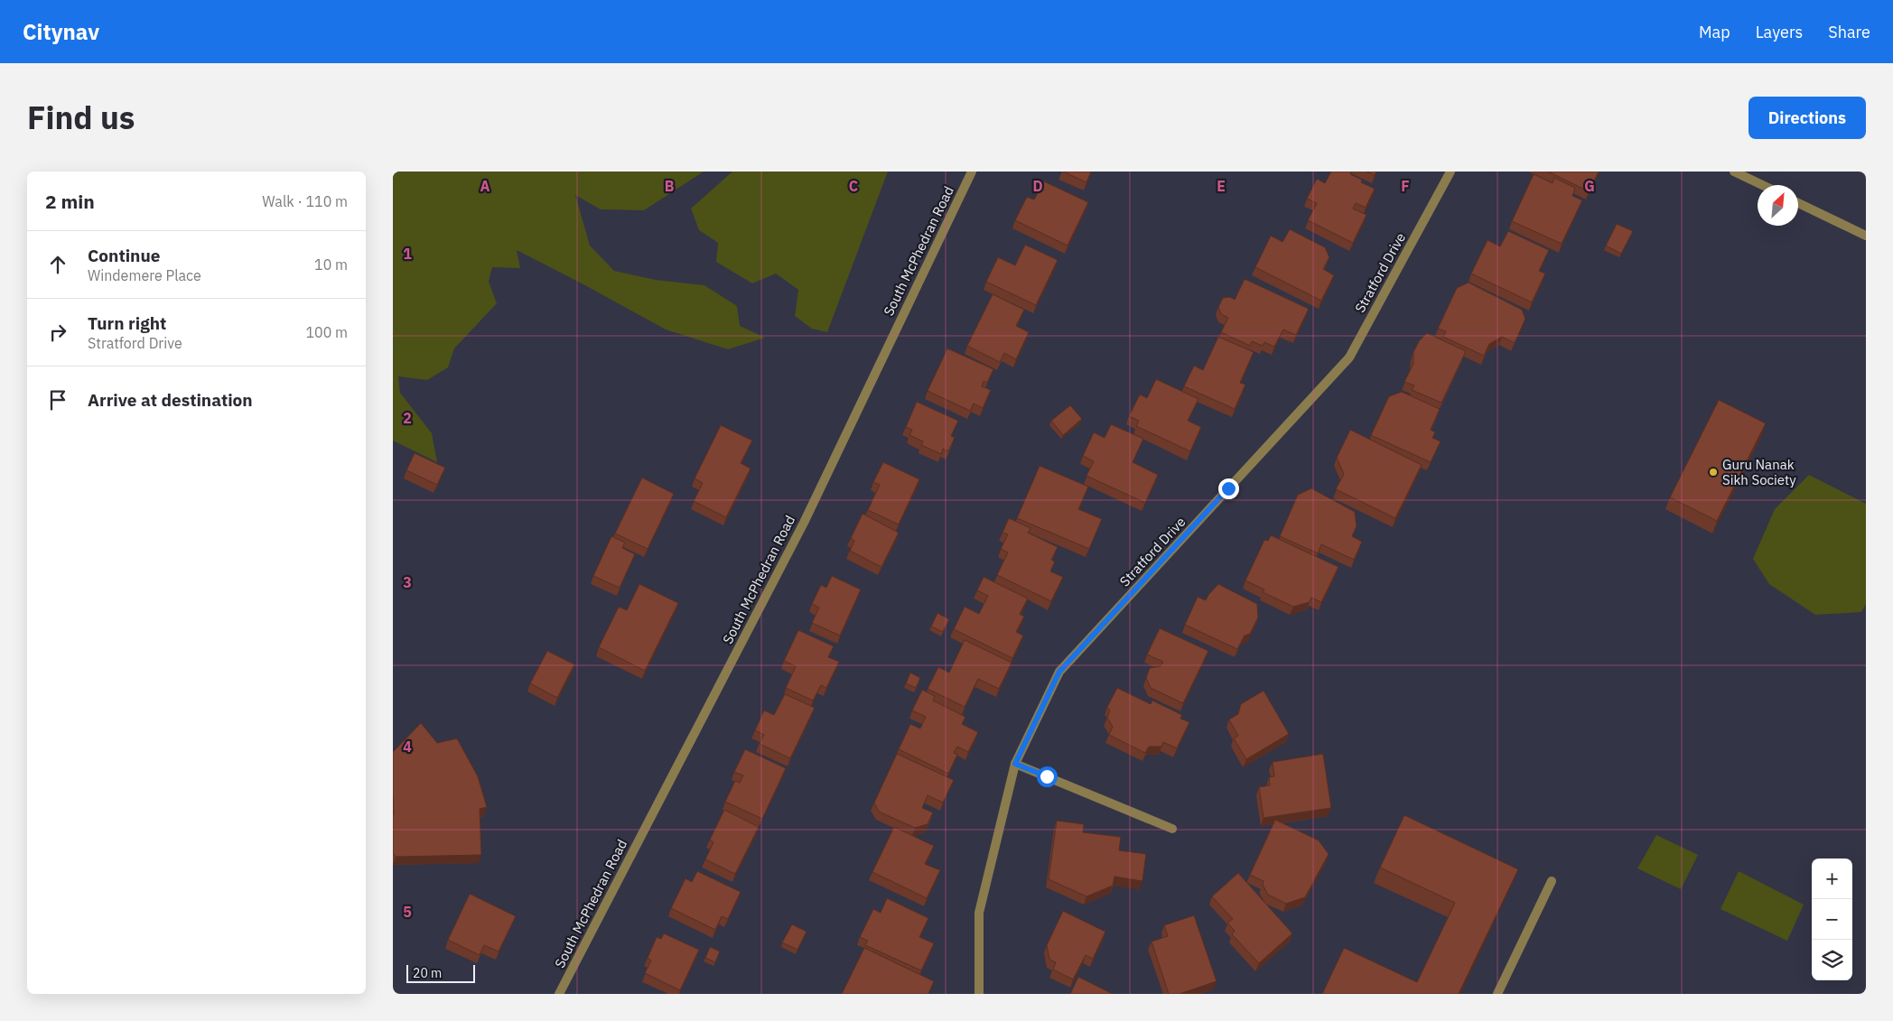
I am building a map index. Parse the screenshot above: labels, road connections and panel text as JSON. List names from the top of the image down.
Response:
{
  "streets": {
    "street": ["South McPhedran Road", "Stratford Drive"]
  },
  "places": ["Guru Nanak Sikh Society"],
  "scale_bar": "20 m",
  "north": "top right",
  "page": {
    "header": "Citynav",
    "nav": ["Map", "Layers", "Share"],
    "title": "Find us",
    "buttons": "Directions",
    "heading": ["2 min", "Walk · 110 m"],
    "list": [
      ["Continue", "Windemere Place", "10 m"],
      ["Turn right", "Stratford Drive", "100 m"],
      "Arrive at destination"
    ],
    "map_buttons": ["+", "−"],
    "scale": "20 m"
  },
  "grid": {
    "columns": [
      "A",
      "B",
      "C",
      "D",
      "E",
      "F",
      "G"
    ],
    "rows": [
      "1",
      "2",
      "3",
      "4",
      "5"
    ]
  }
}
